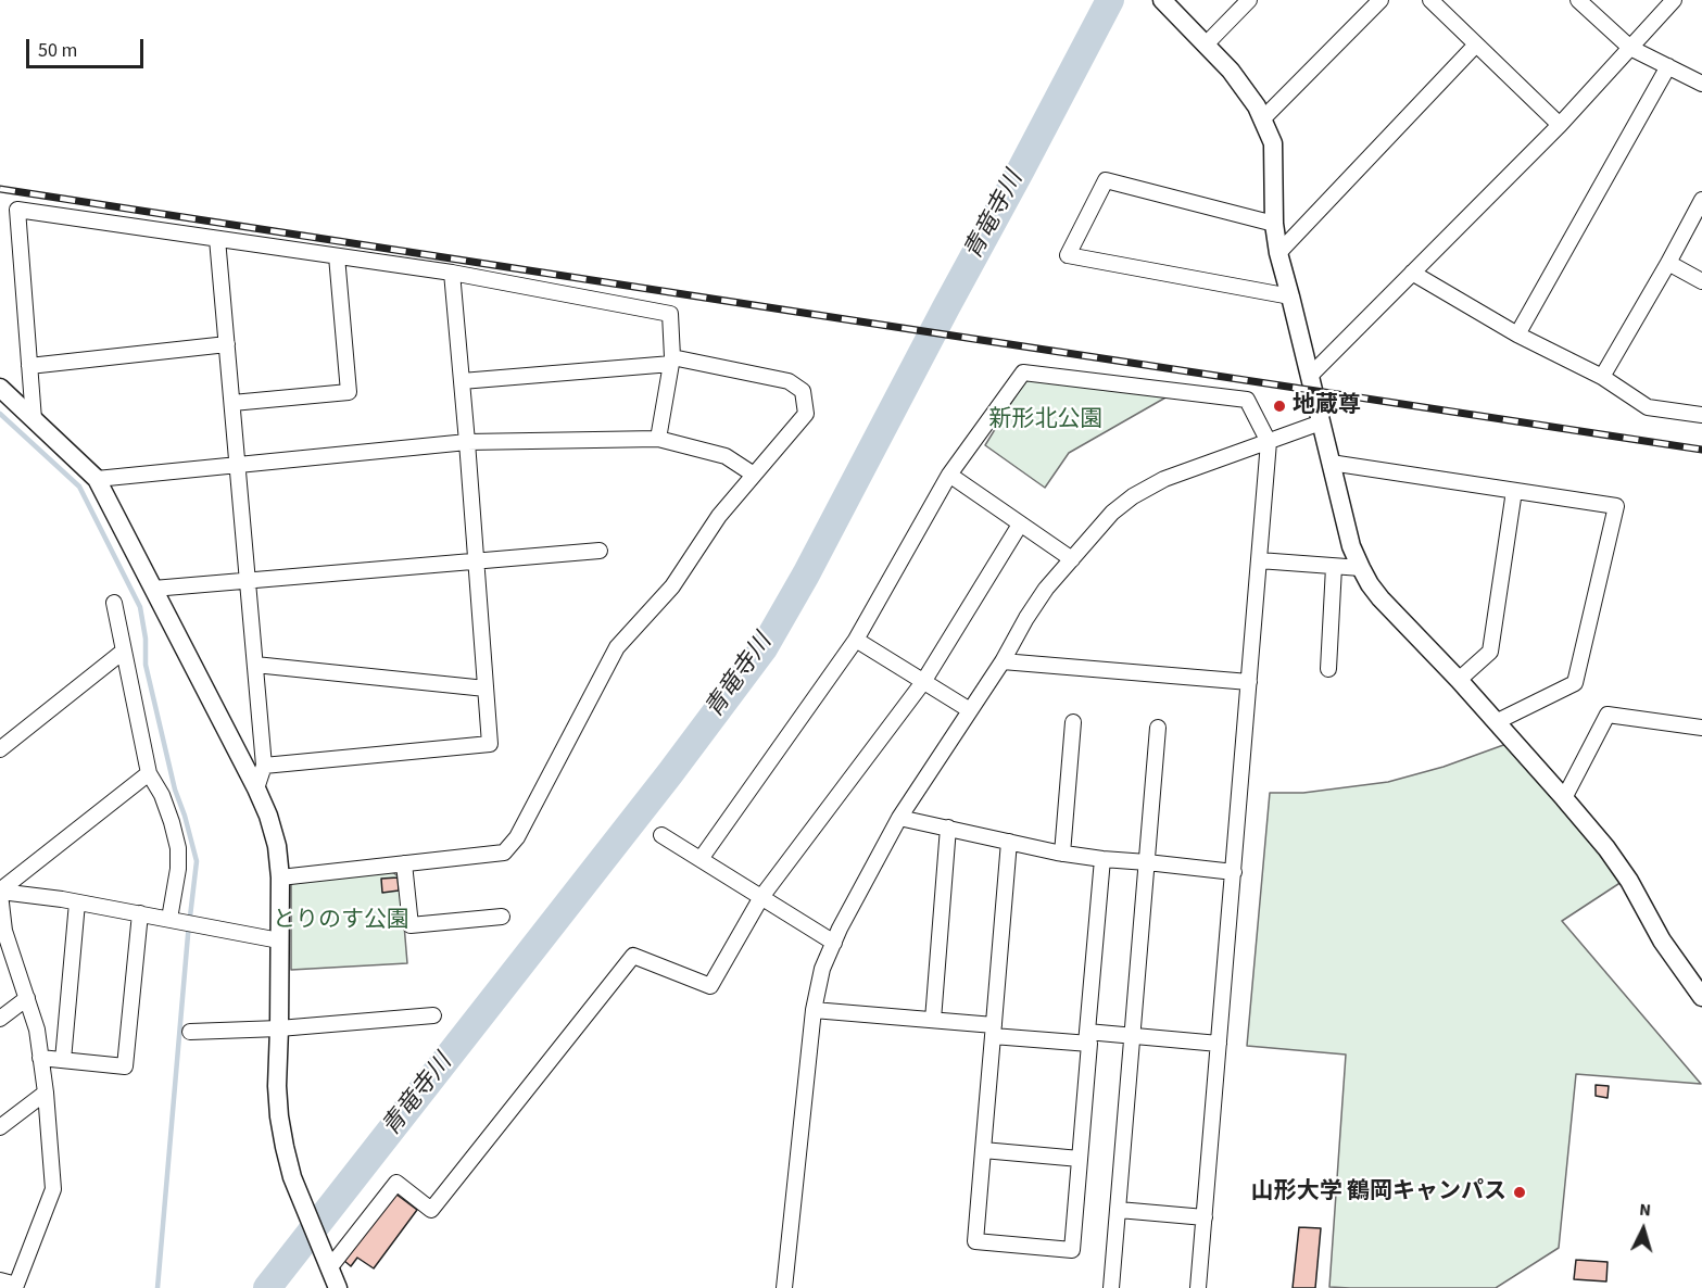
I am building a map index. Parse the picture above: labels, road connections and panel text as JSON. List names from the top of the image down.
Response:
{
  "water": ["青竜寺川"],
  "parks": ["新形北公園", "とりのす公園"],
  "places": ["地蔵尊", "山形大学 鶴岡キャンパス"],
  "scale_bar": "50 m",
  "north": "top"
}
